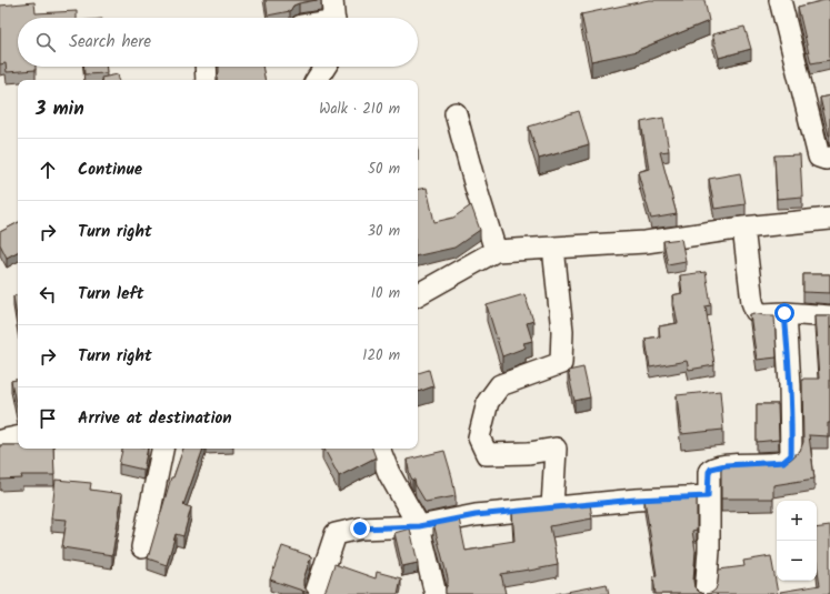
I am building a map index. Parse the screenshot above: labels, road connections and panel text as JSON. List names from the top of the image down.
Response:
{
  "page": {
    "search": "Search here",
    "heading": ["3 min", "Walk · 210 m"],
    "list": [
      ["Continue", "50 m"],
      ["Turn right", "30 m"],
      ["Turn left", "10 m"],
      ["Turn right", "120 m"],
      "Arrive at destination"
    ],
    "map_buttons": ["+", "−"]
  }
}
